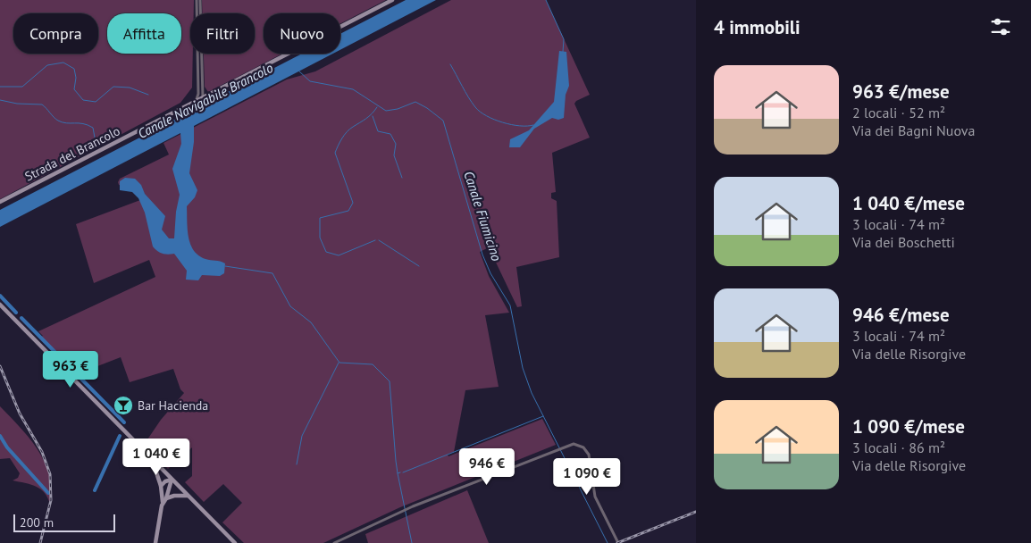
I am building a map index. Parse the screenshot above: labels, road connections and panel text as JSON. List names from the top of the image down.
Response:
{
  "streets": {
    "street": ["Strada del Brancolo"]
  },
  "water": ["Canale Navigabile Brancolo", "Canale Fiumicino"],
  "places": {
    "bar": ["Bar Hacienda"]
  },
  "scale_bar": "200 m",
  "page": {
    "heading": "4 immobili",
    "chip": [
      "Compra",
      "Affitta",
      "Filtri",
      "Nuovo"
    ],
    "list": [
      {
        "name": "963 €/mese",
        "note": "2 locali · 52 m² · Via dei Bagni Nuova"
      },
      {
        "name": "1 040 €/mese",
        "note": "3 locali · 74 m² · Via dei Boschetti"
      },
      {
        "name": "946 €/mese",
        "note": "3 locali · 74 m² · Via delle Risorgive"
      },
      {
        "name": "1 090 €/mese",
        "note": "3 locali · 86 m² · Via delle Risorgive"
      }
    ],
    "price": [
      "963 €",
      "1 040 €",
      "946 €",
      "1 090 €"
    ],
    "scale": "200 m"
  }
}
